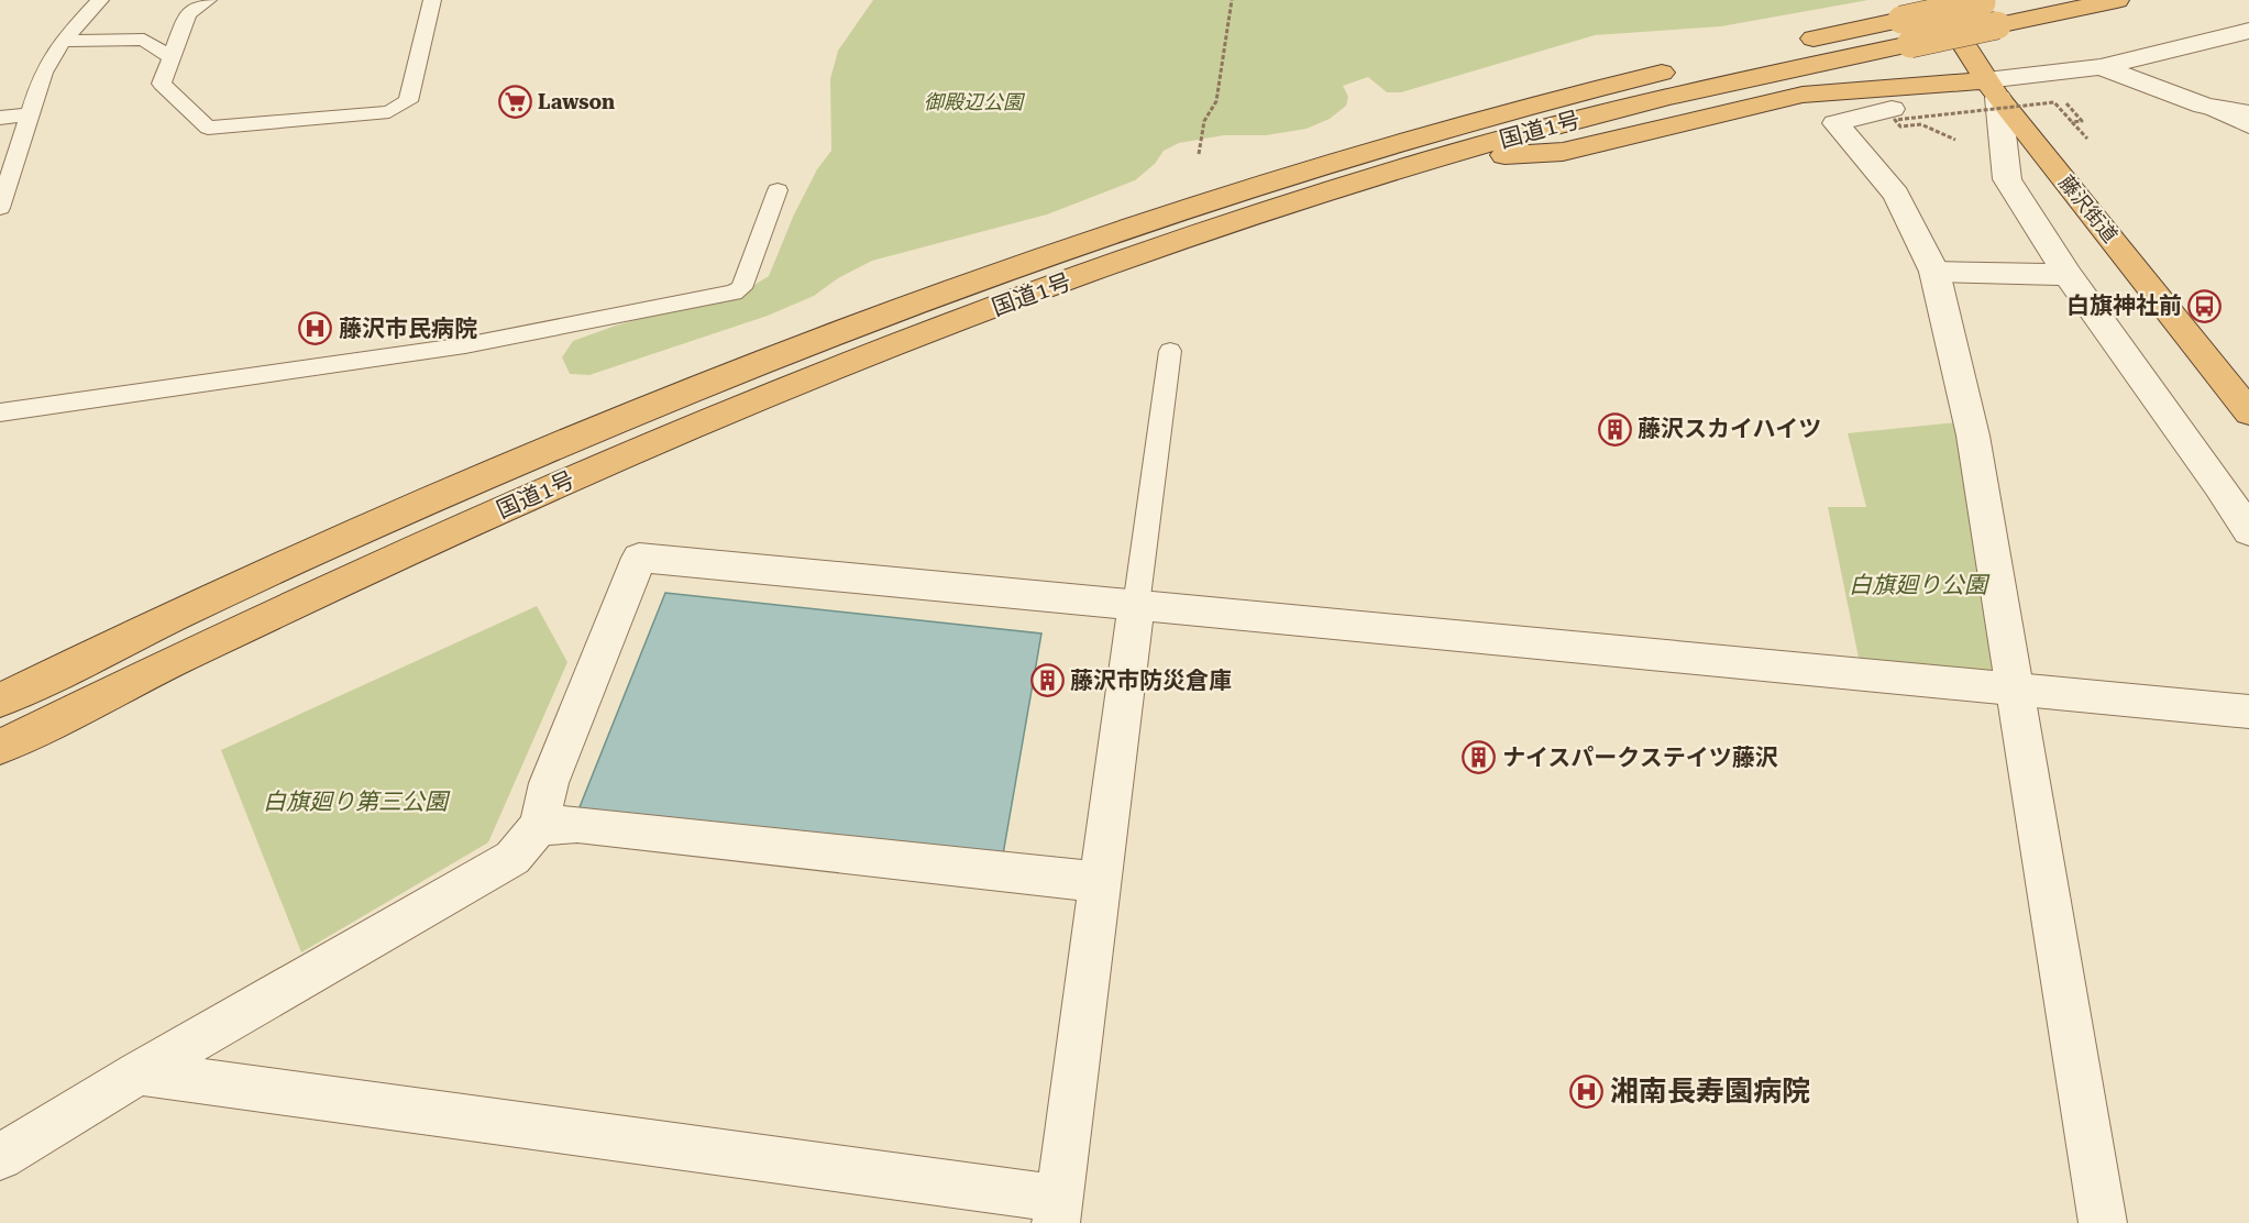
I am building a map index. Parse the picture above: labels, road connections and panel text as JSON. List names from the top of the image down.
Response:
{
  "streets": {
    "highway": ["国道1号", "藤沢街道"]
  },
  "parks": ["御殿辺公園", "白旗廻り公園", "白旗廻り第三公園"],
  "places": {
    "supermarket": ["Lawson"],
    "bus stop": ["白旗神社前"],
    "hospital": ["藤沢市民病院", "湘南長寿園病院"],
    "building": ["藤沢スカイハイツ", "藤沢市防災倉庫", "ナイスパークステイツ藤沢"]
  }
}
